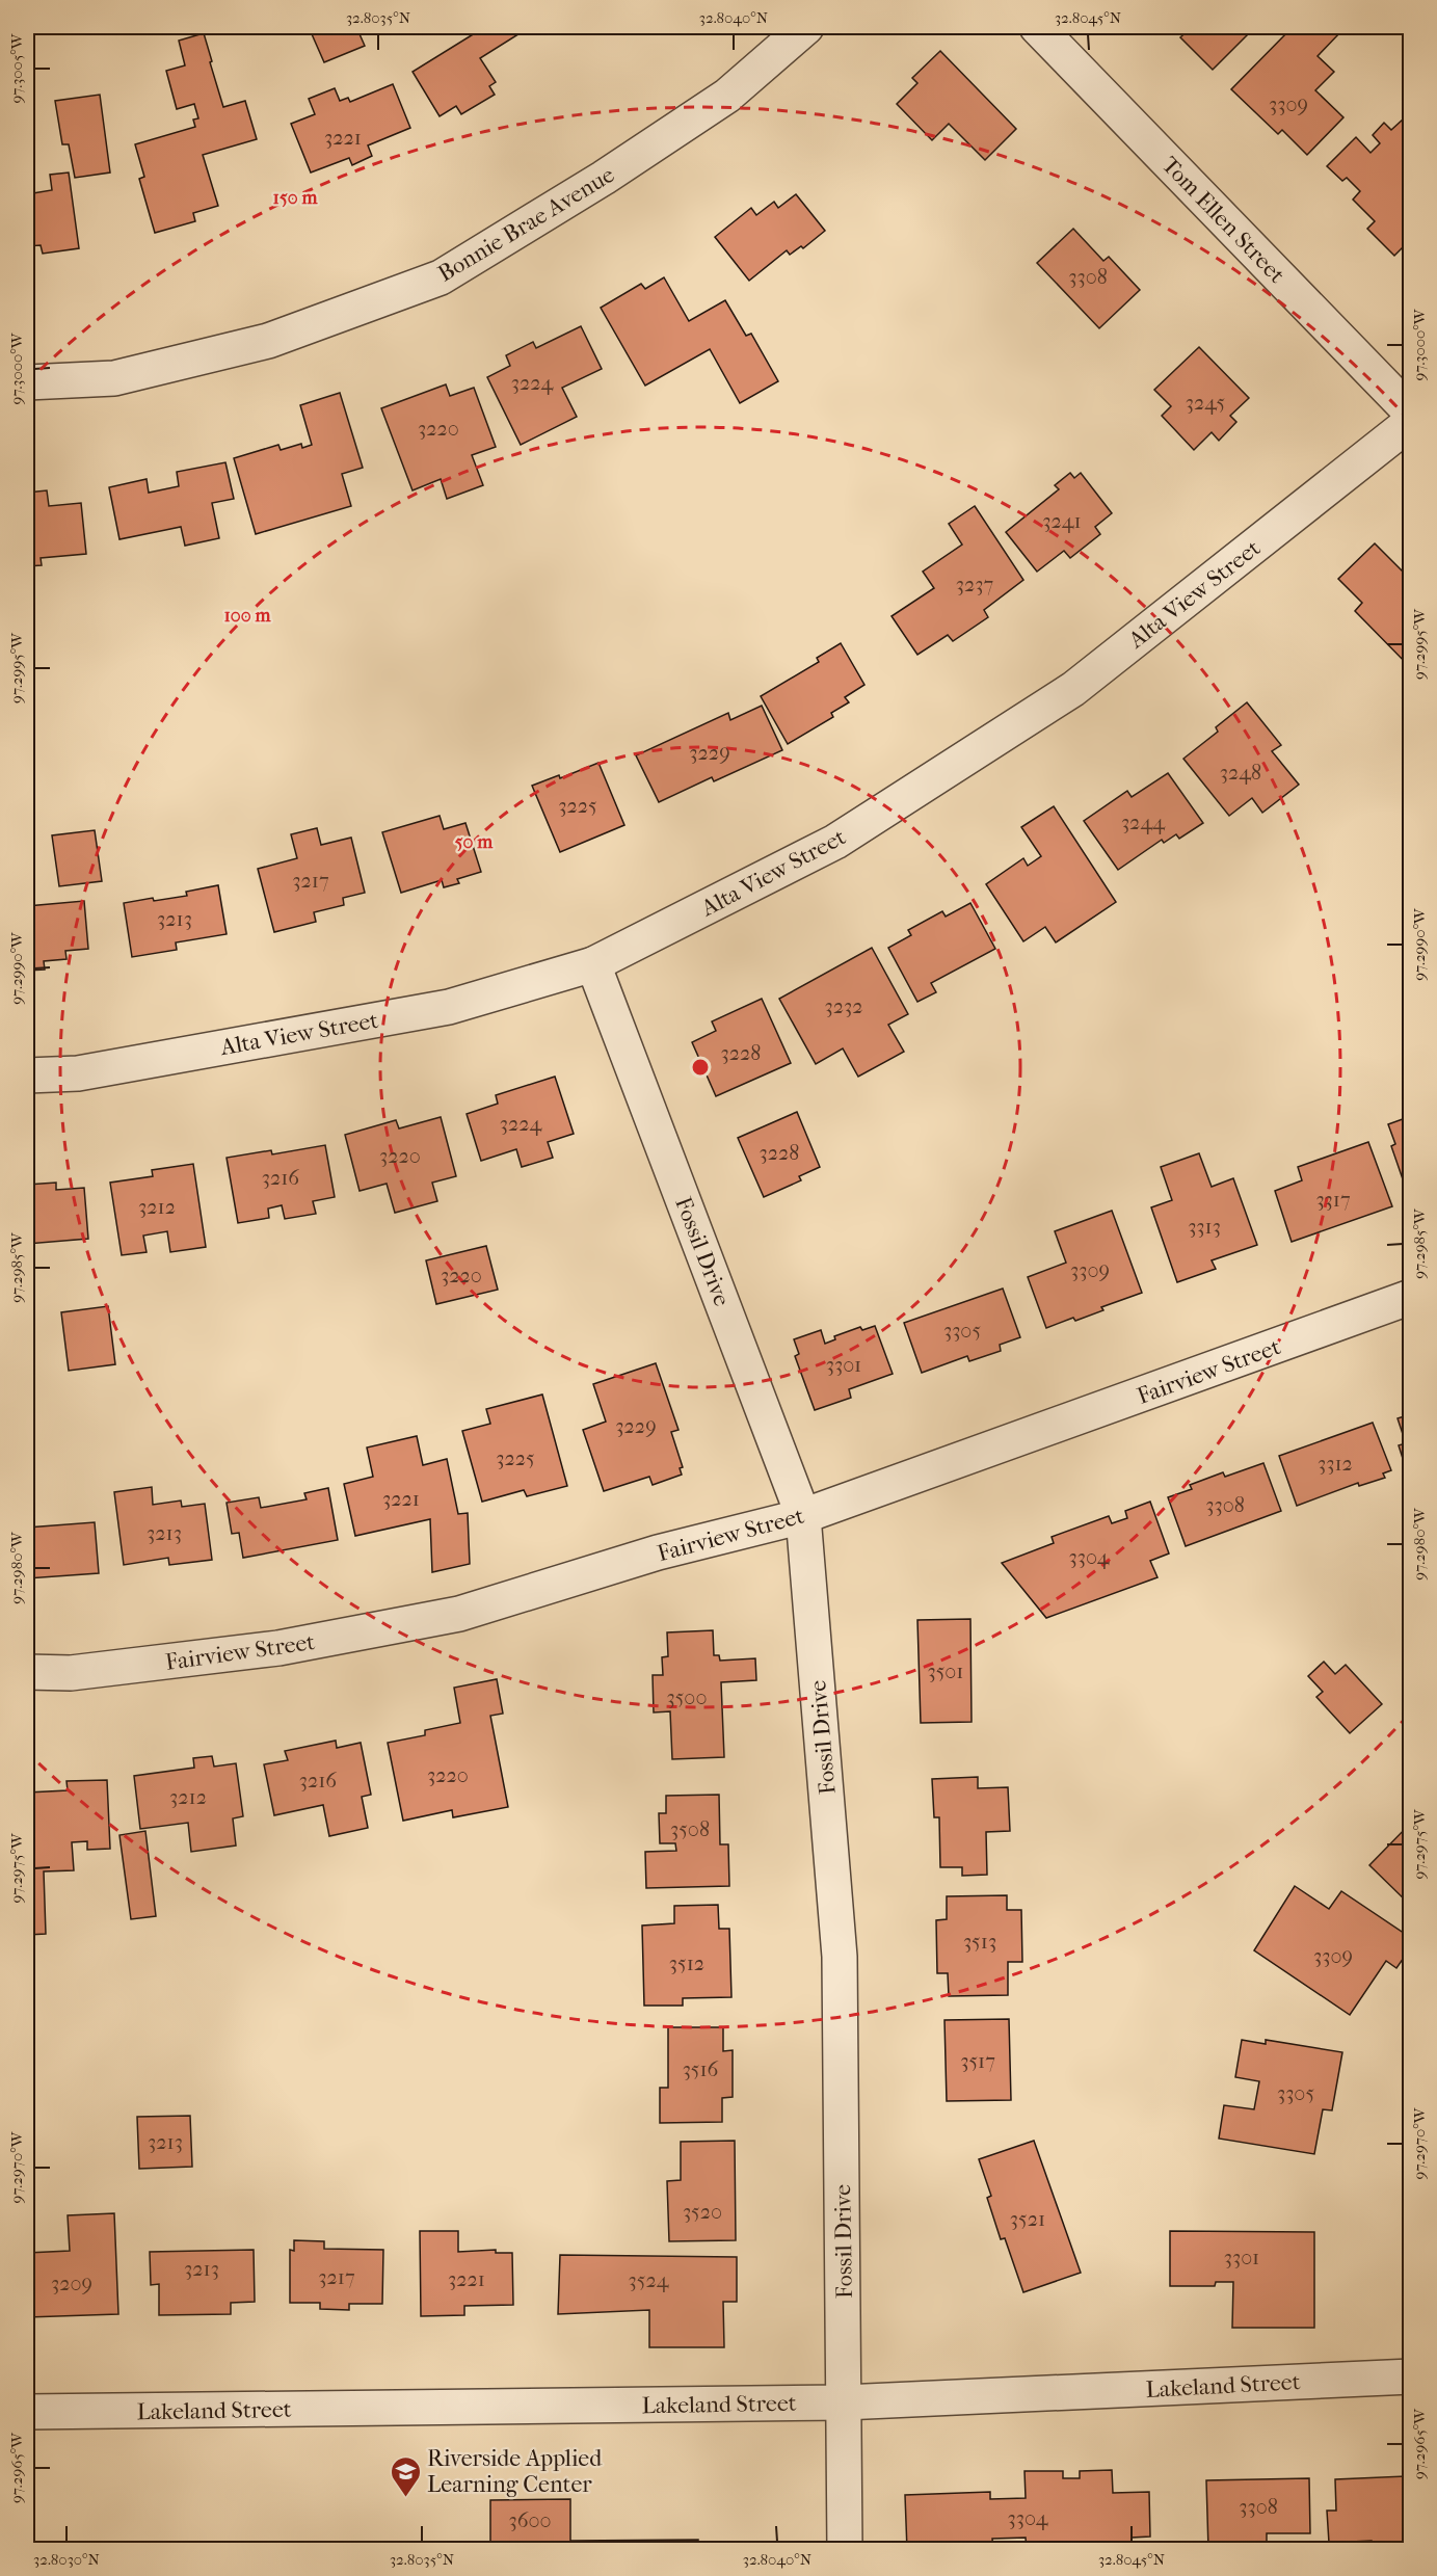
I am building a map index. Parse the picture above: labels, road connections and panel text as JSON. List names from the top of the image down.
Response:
{
  "streets": {
    "street": [
      "Tom Ellen Street",
      "Bonnie Brae Avenue",
      "Alta View Street",
      "Fossil Drive",
      "Fairview Street",
      "Lakeland Street"
    ]
  },
  "crossings": [
    ["Alta View Street", "Fossil Drive"],
    ["Fossil Drive", "Fairview Street"],
    ["Fossil Drive", "Lakeland Street"]
  ],
  "places": {
    "school or university": ["Riverside Applied Learning Center"]
  },
  "house_numbers": [
    "3309",
    "3221",
    "3308",
    "3224",
    "3245",
    "3220",
    "3241",
    "3237",
    "3229",
    "3248",
    "3225",
    "3244",
    "3217",
    "3213",
    "3232",
    "3228",
    "3224",
    "3228",
    "3220",
    "3216",
    "3317",
    "3212",
    "3313",
    "3309",
    "3220",
    "3305",
    "3301",
    "3229",
    "3225",
    "3312",
    "3221",
    "3308",
    "3213",
    "3304",
    "3501",
    "3500",
    "3220",
    "3216",
    "3212",
    "3508",
    "3513",
    "3309",
    "3512",
    "3517",
    "3516",
    "3305",
    "3213",
    "3520",
    "3521",
    "3301",
    "3213",
    "3217",
    "3221",
    "3524",
    "3209",
    "3308",
    "3304",
    "3600"
  ],
  "coordinates": [
    "32.8035°N",
    "32.8040°N",
    "32.8045°N",
    "97.3005°W",
    "97.3000°W",
    "97.2995°W",
    "97.2990°W",
    "97.2985°W",
    "97.2980°W",
    "97.2975°W",
    "97.2970°W",
    "97.2965°W",
    "32.8030°N"
  ],
  "rings": ["150 m", "100 m", "50 m"]
}
